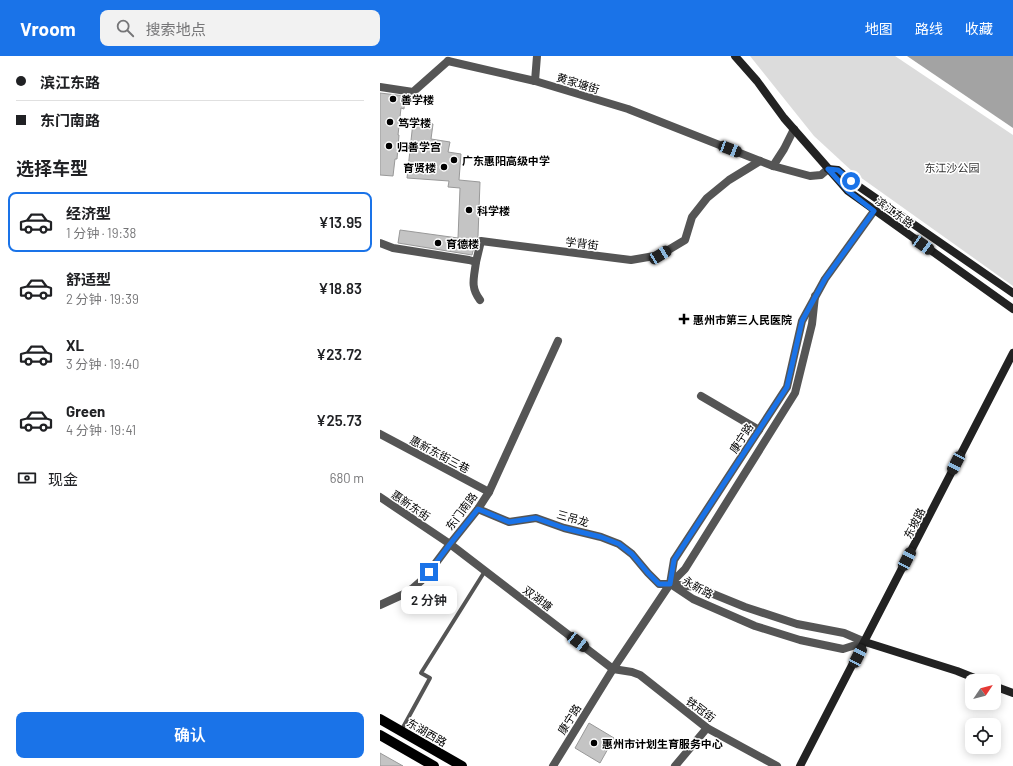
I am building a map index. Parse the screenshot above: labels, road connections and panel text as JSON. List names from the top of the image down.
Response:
{
  "streets": {
    "main road": ["东湖西路"],
    "street": [
      "黄家塘街",
      "滨江东路",
      "学背街",
      "康宁路",
      "惠新东街三巷",
      "惠新东街",
      "东门南路",
      "三吊龙",
      "东坡路",
      "永新路",
      "双湖塘",
      "铁冠街"
    ]
  },
  "crossings": [
    ["黄家塘街", "滨江东路"],
    ["黄家塘街", "学背街"],
    ["滨江东路", "康宁路"],
    ["康宁路", "三吊龙"],
    ["康宁路", "永新路"],
    ["康宁路", "双湖塘"],
    ["康宁路", "铁冠街"],
    ["惠新东街三巷", "东门南路"],
    ["惠新东街", "东门南路"],
    ["惠新东街", "双湖塘"],
    ["东门南路", "三吊龙"],
    ["东门南路", "双湖塘"],
    ["三吊龙", "永新路"],
    ["东坡路", "永新路"],
    ["双湖塘", "铁冠街"]
  ],
  "parks": ["东江沙公园"],
  "places": {
    "other": [
      "善学楼",
      "笃学楼",
      "归善学宫",
      "广东惠阳高级中学",
      "育贤楼",
      "科学楼",
      "育德楼",
      "惠州市计划生育服务中心"
    ],
    "health": ["惠州市第三人民医院"]
  },
  "north": "top right",
  "page": {
    "header": "Vroom",
    "search": "搜索地点",
    "nav": ["地图", "路线", "收藏"],
    "banner": ["滨江东路", "东门南路"],
    "heading": "选择车型",
    "list": [
      {
        "name": "经济型",
        "note": "1 分钟 · 19:38",
        "value": "¥13.95"
      },
      {
        "name": "舒适型",
        "note": "2 分钟 · 19:39",
        "value": "¥18.83"
      },
      {
        "name": "XL",
        "note": "3 分钟 · 19:40",
        "value": "¥23.72"
      },
      {
        "name": "Green",
        "note": "4 分钟 · 19:41",
        "value": "¥25.73"
      }
    ],
    "pay": ["现金", "680 m"],
    "bubble": "2 分钟",
    "buttons": "确认"
  }
}
